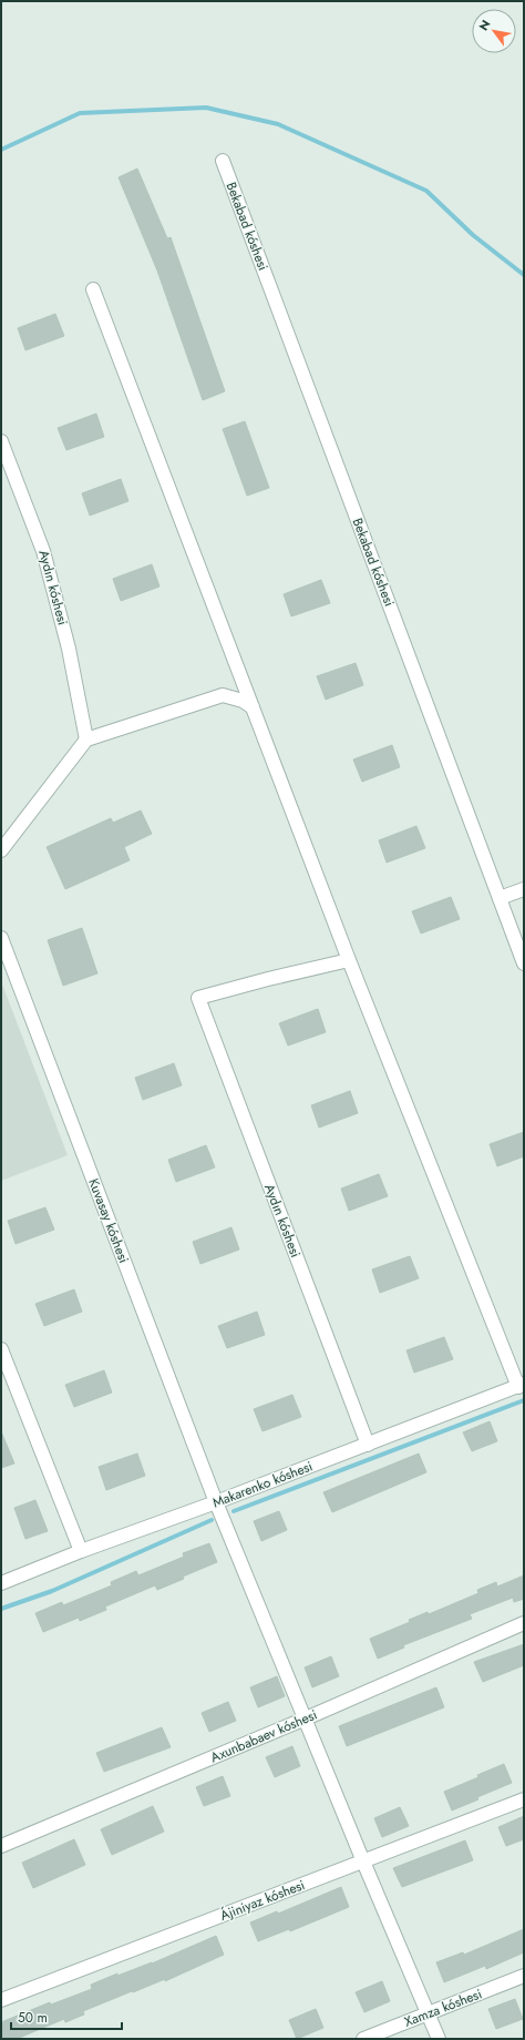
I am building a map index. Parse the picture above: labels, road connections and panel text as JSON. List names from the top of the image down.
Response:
{
  "streets": {
    "street": [
      "Bekabad kóshesi",
      "Aydın kóshesi",
      "Kuvasay kóshesi",
      "Makarenko kóshesi",
      "Axunbabaev kóshesi",
      "Ájiniyaz kóshesi",
      "Xamza kóshesi"
    ]
  },
  "crossings": [
    ["Aydın kóshesi", "Makarenko kóshesi"],
    ["Kuvasay kóshesi", "Makarenko kóshesi"],
    ["Kuvasay kóshesi", "Axunbabaev kóshesi"],
    ["Kuvasay kóshesi", "Ájiniyaz kóshesi"],
    ["Kuvasay kóshesi", "Xamza kóshesi"]
  ],
  "scale_bar": "50 m",
  "north": "top left"
}
